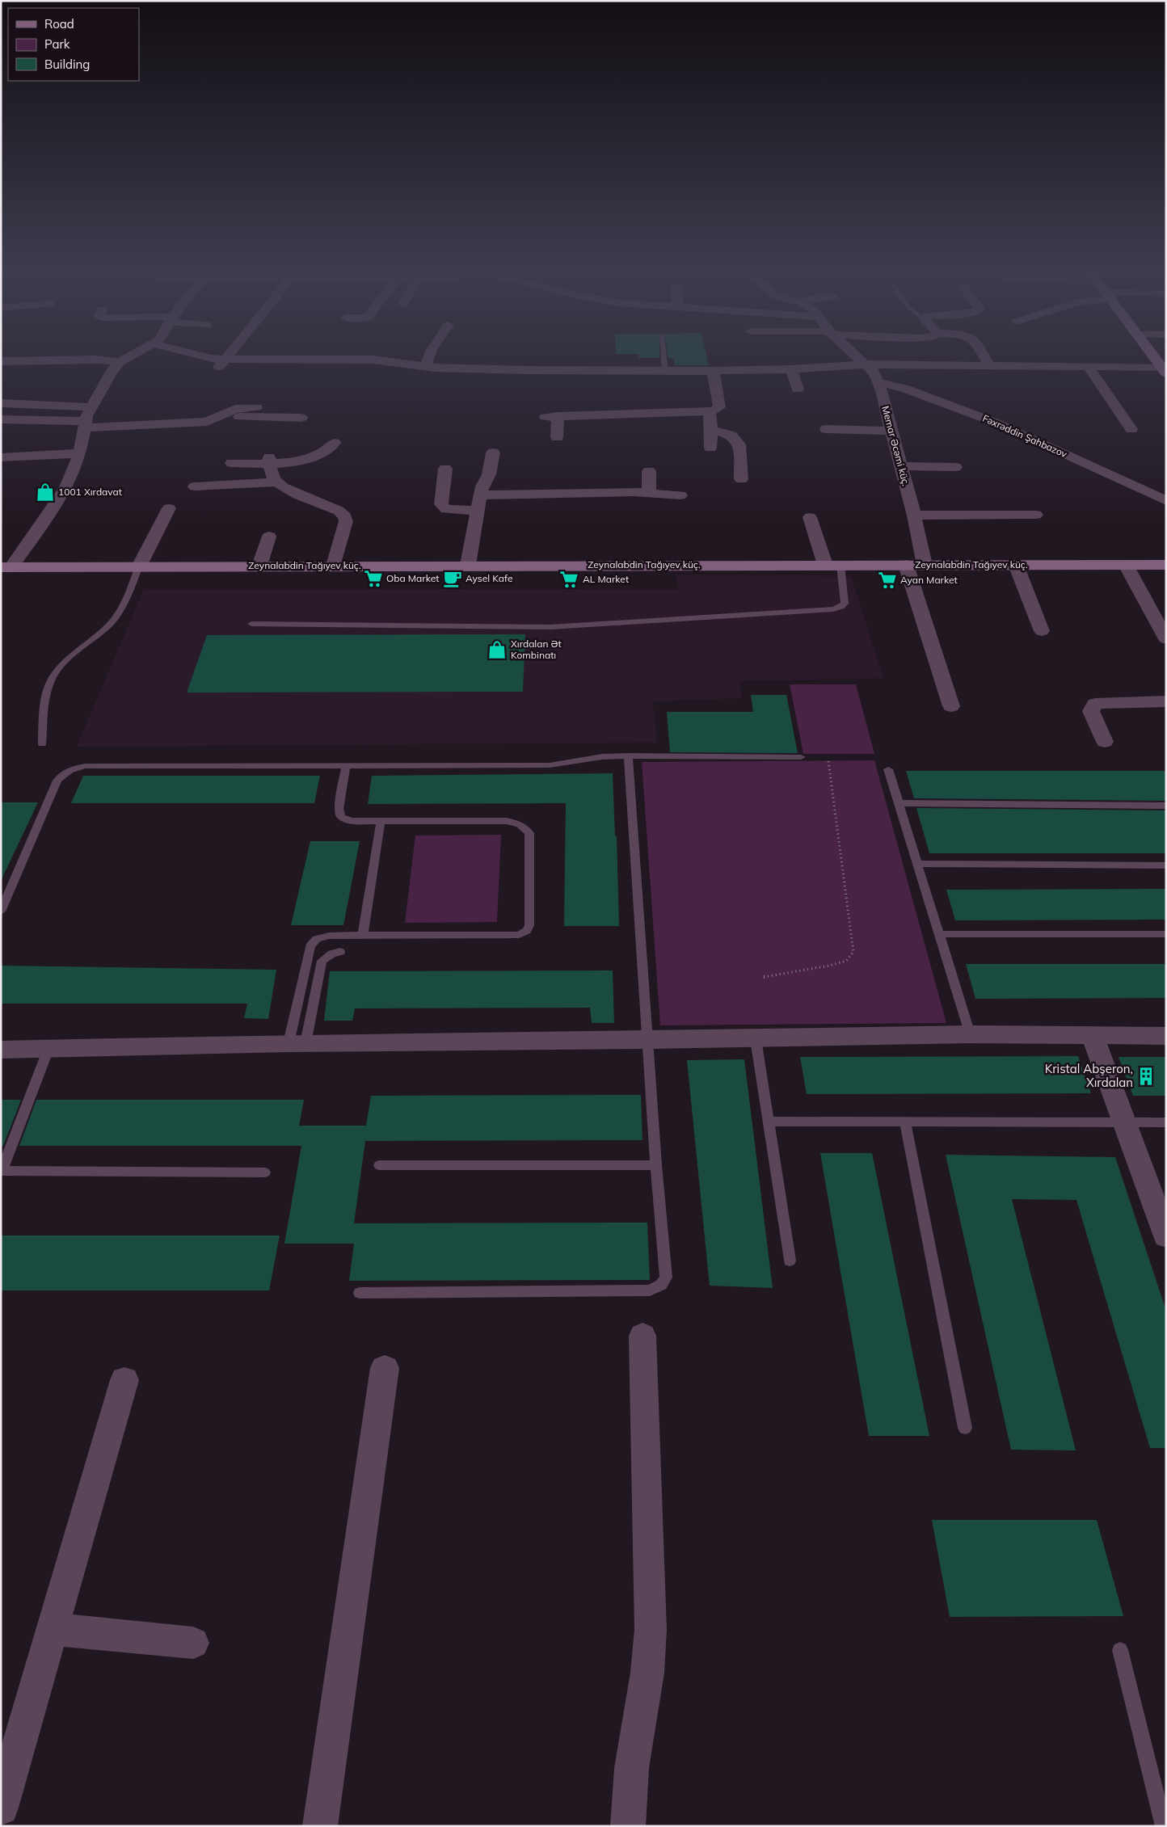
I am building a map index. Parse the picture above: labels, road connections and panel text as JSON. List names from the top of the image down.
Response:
{
  "streets": {
    "street": ["Fəxrəddin Şahbazov", "Memar Əcəmi küç.", "Zeynalabdin Tağıyev küç."]
  },
  "crossings": [
    ["Fəxrəddin Şahbazov", "Memar Əcəmi küç."],
    ["Memar Əcəmi küç.", "Zeynalabdin Tağıyev küç."]
  ],
  "places": {
    "shop": ["1001 Xırdavat", "Xırdalan Ət Kombinatı"],
    "supermarket": ["Oba Market", "AL Market", "Ayan Market"],
    "cafe": ["Aysel Kafe"],
    "building": ["Kristal Abşeron, Xırdalan"]
  },
  "legend": ["Road", "Park", "Building"]
}
